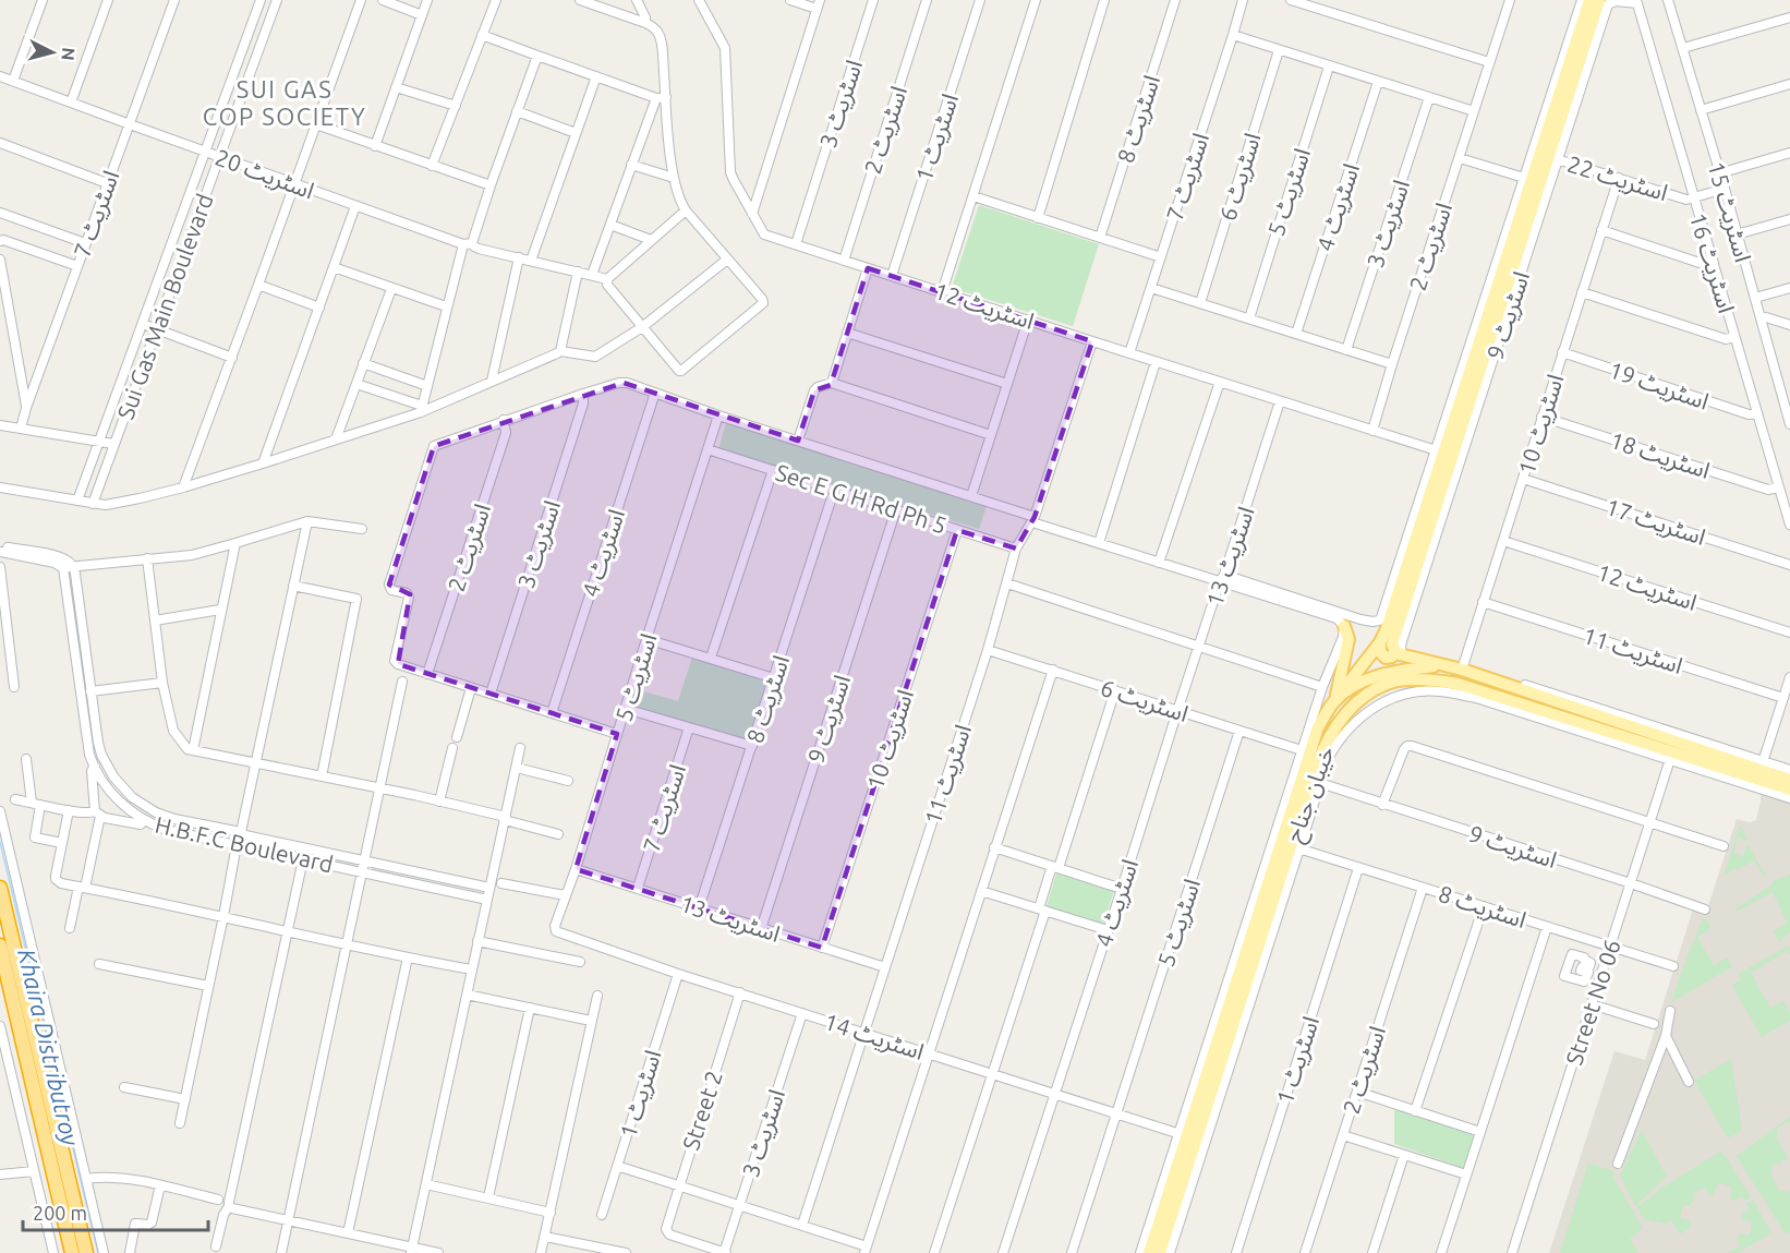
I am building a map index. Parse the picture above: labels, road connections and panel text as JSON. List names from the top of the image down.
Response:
{
  "streets": {
    "main road": ["خیبان جناح"],
    "street": [
      "اسٹریٹ 3",
      "اسٹریٹ 8",
      "اسٹریٹ 2",
      "اسٹریٹ 1",
      "اسٹریٹ 20",
      "اسٹریٹ 7",
      "اسٹریٹ 6",
      "اسٹریٹ 22",
      "اسٹریٹ 5",
      "اسٹریٹ 4",
      "اسٹریٹ 15",
      "اسٹریٹ 16",
      "اسٹریٹ 12",
      "Sui Gas Main Boulevard",
      "اسٹریٹ 9",
      "اسٹریٹ 19",
      "اسٹریٹ 10",
      "اسٹریٹ 18",
      "Sec E G H Rd Ph 5",
      "اسٹریٹ 17",
      "اسٹریٹ 13",
      "اسٹریٹ 11",
      "H.B.F.C Boulevard",
      "Street No 06",
      "اسٹریٹ 14",
      "Street 2"
    ]
  },
  "crossings": [
    ["اسٹریٹ 3", "اسٹریٹ 12"],
    ["اسٹریٹ 3", "اسٹریٹ 14"],
    ["اسٹریٹ 3", "Street 2"],
    ["اسٹریٹ 8", "اسٹریٹ 2"],
    ["اسٹریٹ 8", "اسٹریٹ 1"],
    ["اسٹریٹ 8", "Sec E G H Rd Ph 5"],
    ["اسٹریٹ 8", "اسٹریٹ 13"],
    ["اسٹریٹ 8", "خیبان جناح"],
    ["اسٹریٹ 8", "Street No 06"],
    ["اسٹریٹ 2", "اسٹریٹ 12"],
    ["اسٹریٹ 1", "اسٹریٹ 12"],
    ["اسٹریٹ 1", "اسٹریٹ 14"],
    ["اسٹریٹ 20", "اسٹریٹ 7"],
    ["اسٹریٹ 20", "Sui Gas Main Boulevard"],
    ["اسٹریٹ 7", "اسٹریٹ 12"],
    ["اسٹریٹ 7", "اسٹریٹ 13"],
    ["اسٹریٹ 6", "اسٹریٹ 5"],
    ["اسٹریٹ 6", "اسٹریٹ 4"],
    ["اسٹریٹ 6", "اسٹریٹ 13"],
    ["اسٹریٹ 6", "اسٹریٹ 11"],
    ["اسٹریٹ 22", "اسٹریٹ 15"],
    ["اسٹریٹ 22", "اسٹریٹ 16"],
    ["اسٹریٹ 22", "اسٹریٹ 10"],
    ["اسٹریٹ 5", "Sec E G H Rd Ph 5"],
    ["اسٹریٹ 5", "اسٹریٹ 13"],
    ["اسٹریٹ 5", "اسٹریٹ 14"],
    ["اسٹریٹ 4", "اسٹریٹ 13"],
    ["اسٹریٹ 4", "اسٹریٹ 14"],
    ["اسٹریٹ 16", "اسٹریٹ 19"],
    ["اسٹریٹ 16", "اسٹریٹ 18"],
    ["اسٹریٹ 12", "اسٹریٹ 10"],
    ["اسٹریٹ 12", "اسٹریٹ 13"],
    ["اسٹریٹ 12", "اسٹریٹ 11"],
    ["اسٹریٹ 9", "Sec E G H Rd Ph 5"],
    ["اسٹریٹ 9", "اسٹریٹ 13"],
    ["اسٹریٹ 9", "Street No 06"],
    ["اسٹریٹ 19", "اسٹریٹ 10"],
    ["اسٹریٹ 10", "اسٹریٹ 18"],
    ["اسٹریٹ 10", "Sec E G H Rd Ph 5"],
    ["اسٹریٹ 10", "اسٹریٹ 17"],
    ["اسٹریٹ 10", "اسٹریٹ 13"],
    ["اسٹریٹ 10", "اسٹریٹ 11"],
    ["اسٹریٹ 10", "خیبان جناح"],
    ["Sec E G H Rd Ph 5", "اسٹریٹ 11"],
    ["اسٹریٹ 13", "اسٹریٹ 11"],
    ["اسٹریٹ 11", "اسٹریٹ 14"],
    ["خیبان جناح", "Street No 06"],
    ["خیبان جناح", "اسٹریٹ 14"],
    ["اسٹریٹ 14", "Street 2"]
  ],
  "districts": ["SUI GAS COP SOCIETY"],
  "water": ["Khaira Distributroy"],
  "scale_bar": "200 m",
  "north": "right"
}
